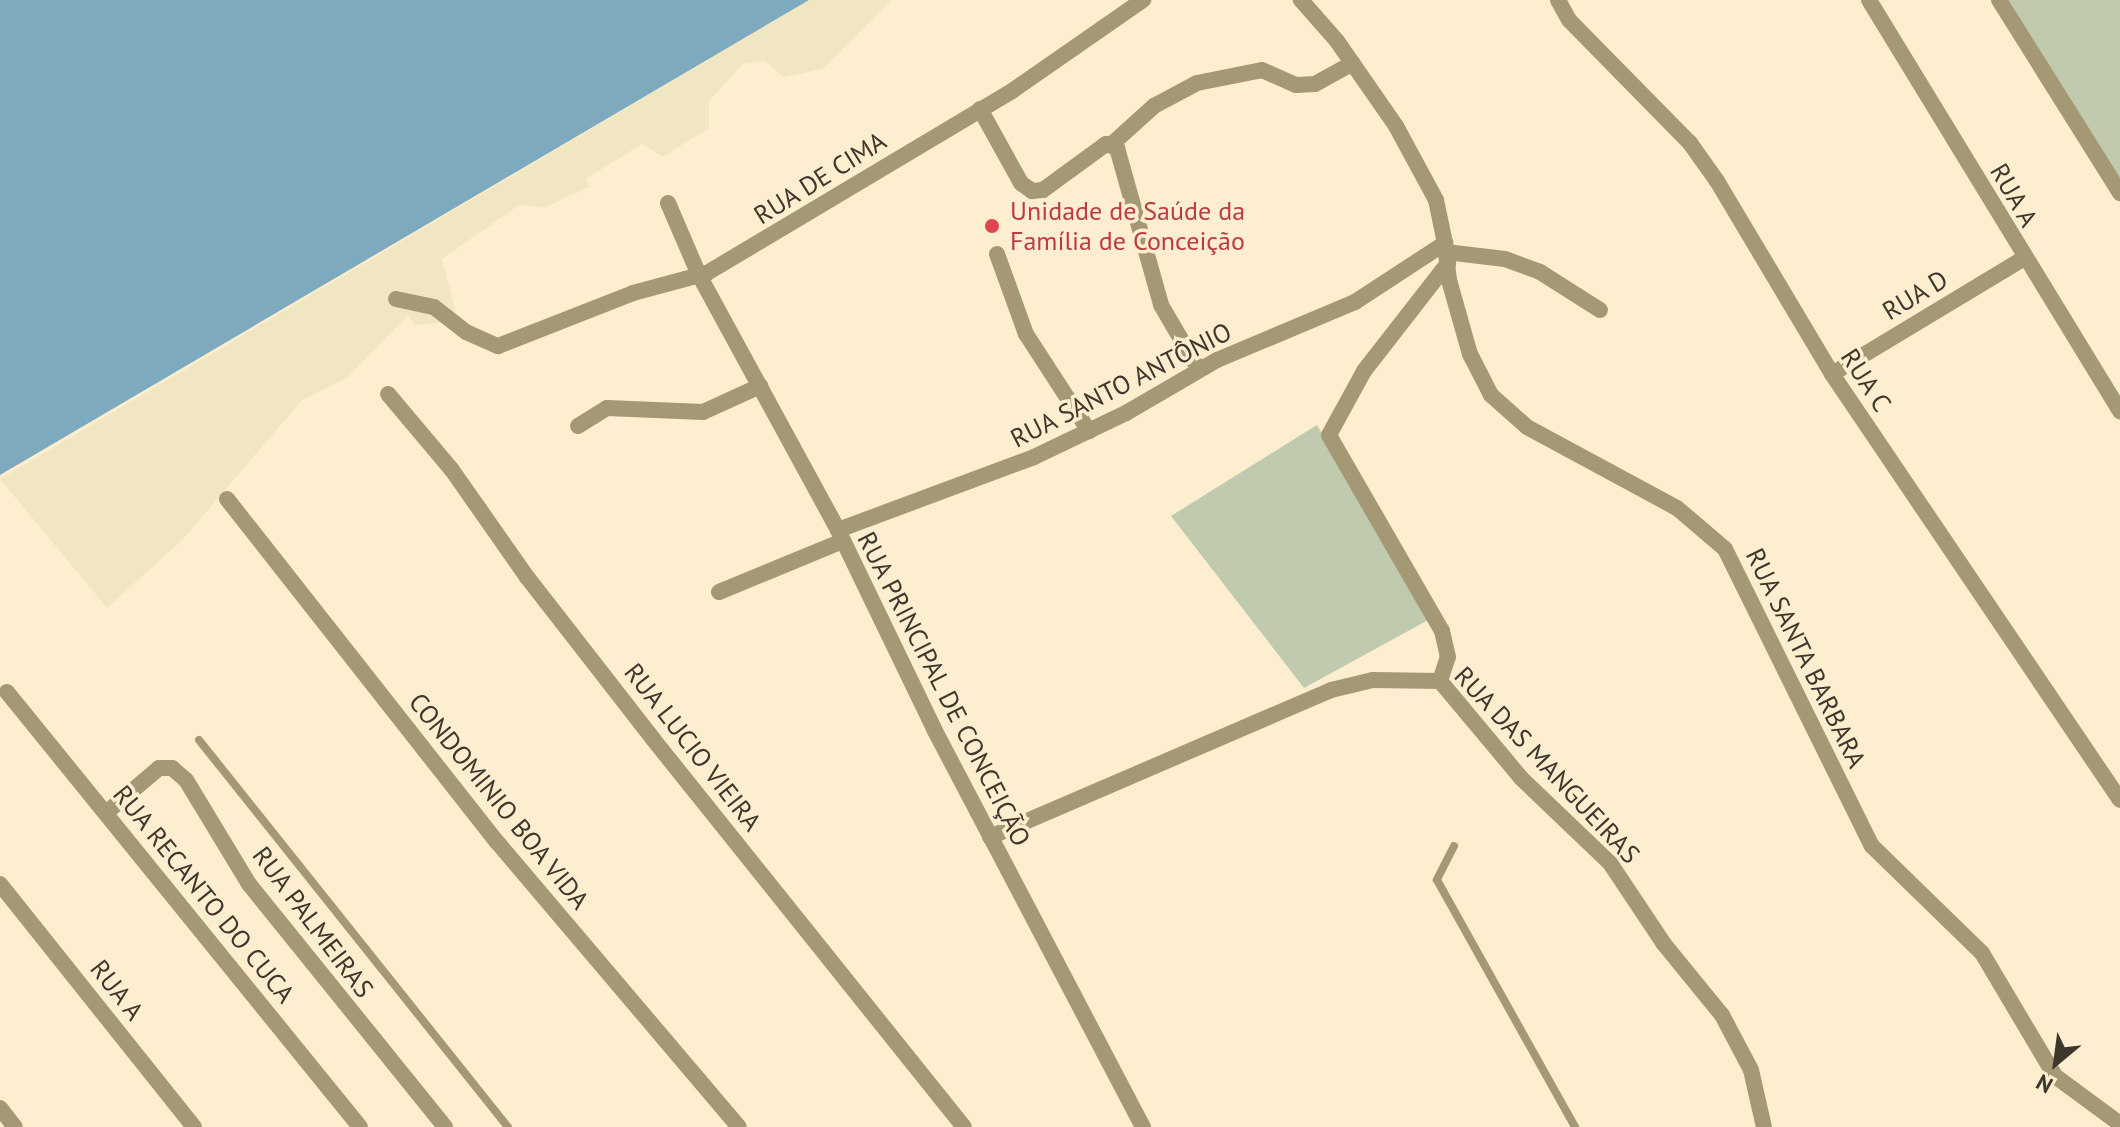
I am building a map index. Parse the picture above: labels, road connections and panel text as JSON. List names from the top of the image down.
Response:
{
  "streets": {
    "street": [
      "RUA DE CIMA",
      "RUA A",
      "RUA D",
      "RUA C",
      "RUA SANTO ANTÔNIO",
      "RUA SANTA BARBARA",
      "RUA PRINCIPAL DE CONCEIÇÃO",
      "RUA LUCIO VIEIRA",
      "RUA DAS MANGUEIRAS",
      "CONDOMINIO BOA VIDA",
      "RUA RECANTO DO CUCA",
      "RUA PALMEIRAS"
    ]
  },
  "crossings": [
    ["RUA DE CIMA", "RUA PRINCIPAL DE CONCEIÇÃO"],
    ["RUA A", "RUA D"],
    ["RUA D", "RUA C"],
    ["RUA SANTO ANTÔNIO", "RUA SANTA BARBARA"],
    ["RUA SANTO ANTÔNIO", "RUA PRINCIPAL DE CONCEIÇÃO"],
    ["RUA PRINCIPAL DE CONCEIÇÃO", "RUA DAS MANGUEIRAS"],
    ["RUA RECANTO DO CUCA", "RUA PALMEIRAS"]
  ],
  "places": ["Unidade de Saúde da Família de Conceição"],
  "north": "bottom left"
}
